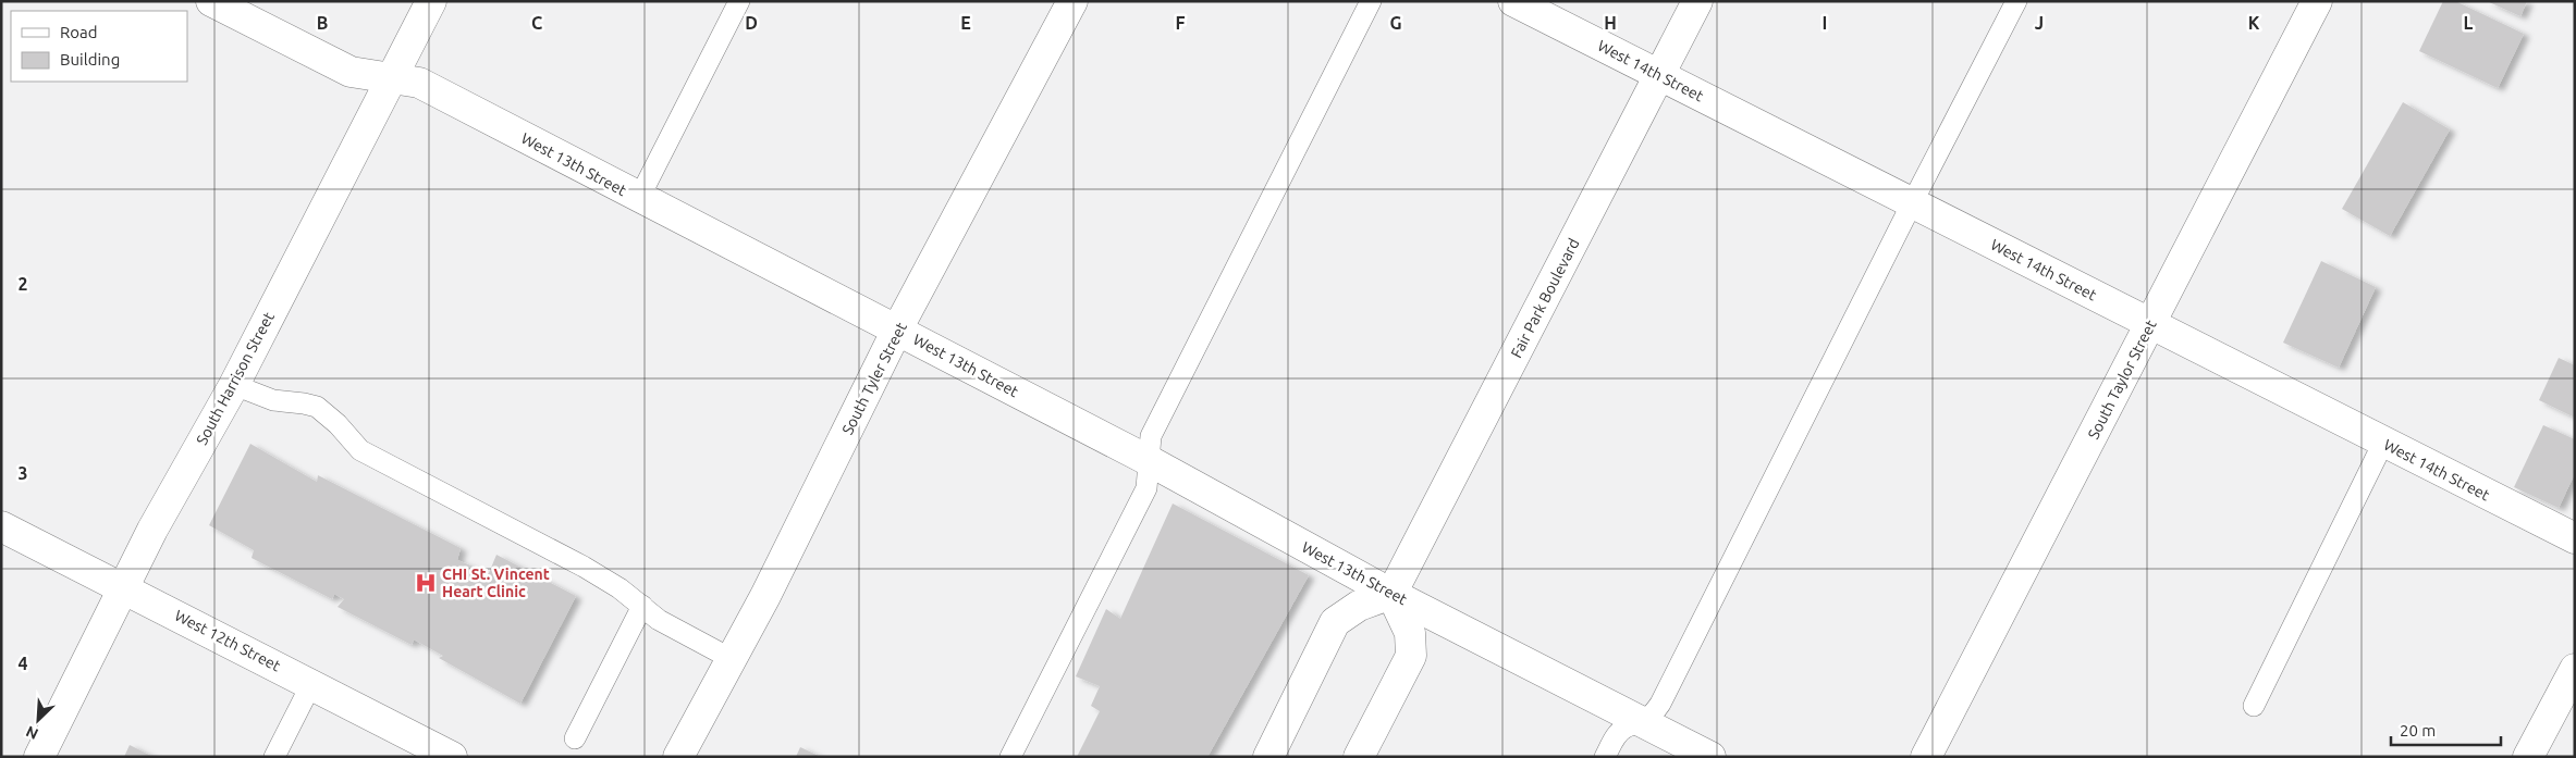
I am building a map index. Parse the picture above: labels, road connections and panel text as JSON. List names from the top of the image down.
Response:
{
  "streets": {
    "street": [
      "West 14th Street",
      "West 13th Street",
      "Fair Park Boulevard",
      "South Harrison Street",
      "South Tyler Street",
      "South Taylor Street",
      "West 12th Street"
    ]
  },
  "crossings": [
    ["West 14th Street", "Fair Park Boulevard"],
    ["West 14th Street", "South Taylor Street"],
    ["West 13th Street", "Fair Park Boulevard"],
    ["West 13th Street", "South Harrison Street"],
    ["West 13th Street", "South Tyler Street"],
    ["South Harrison Street", "West 12th Street"]
  ],
  "places": {
    "hospital": ["CHI St. Vincent Heart Clinic"]
  },
  "legend": ["Road", "Building"],
  "scale_bar": "20 m",
  "north": "bottom left",
  "grid": {
    "columns": [
      "B",
      "C",
      "D",
      "E",
      "F",
      "G",
      "H",
      "I",
      "J",
      "K",
      "L"
    ],
    "rows": ["2", "3", "4"]
  }
}
